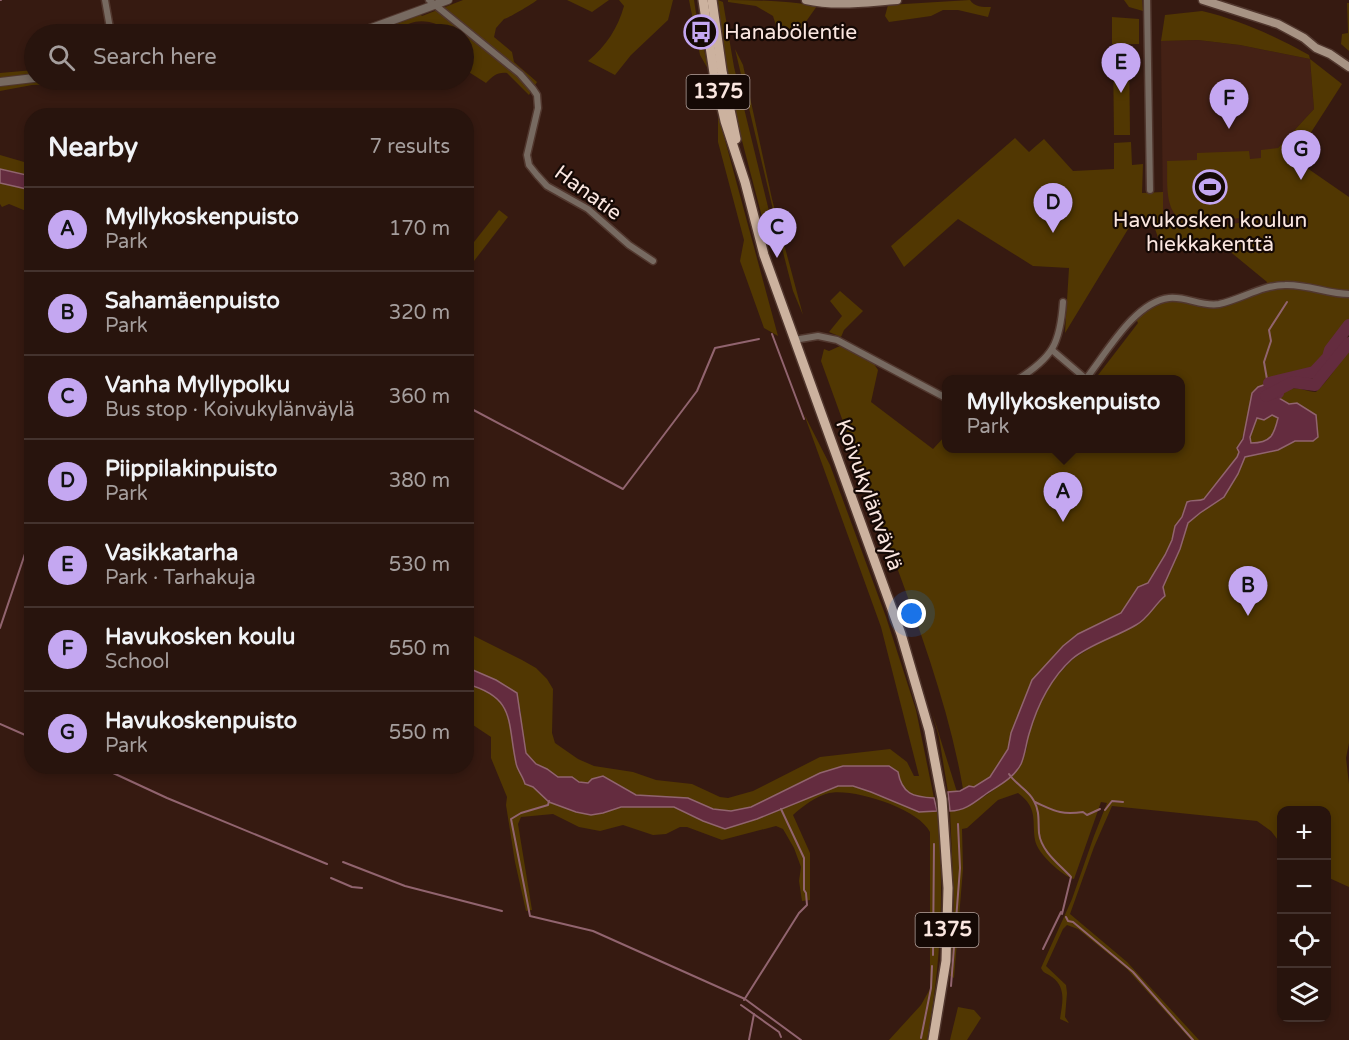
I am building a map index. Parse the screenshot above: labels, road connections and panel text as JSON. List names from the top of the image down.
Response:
{
  "streets": {
    "main road": ["1375", "Koivukylänväylä"],
    "street": ["Hanatie"]
  },
  "places": {
    "bus stop": ["Hanabölentie"],
    "sports": ["Havukosken koulun hiekkakenttä"]
  },
  "page": {
    "search": "Search here",
    "pins": [
      "E",
      "F",
      "G",
      "D",
      "C",
      "A",
      "B"
    ],
    "heading": ["Nearby", "7 results"],
    "list": [
      {
        "mark": "A",
        "name": "Myllykoskenpuisto",
        "note": "Park",
        "value": "170 m"
      },
      {
        "mark": "B",
        "name": "Sahamäenpuisto",
        "note": "Park",
        "value": "320 m"
      },
      {
        "mark": "C",
        "name": "Vanha Myllypolku",
        "note": "Bus stop · Koivukylänväylä",
        "value": "360 m"
      },
      {
        "mark": "D",
        "name": "Piippilakinpuisto",
        "note": "Park",
        "value": "380 m"
      },
      {
        "mark": "E",
        "name": "Vasikkatarha",
        "note": "Park · Tarhakuja",
        "value": "530 m"
      },
      {
        "mark": "F",
        "name": "Havukosken koulu",
        "note": "School",
        "value": "550 m"
      },
      {
        "mark": "G",
        "name": "Havukoskenpuisto",
        "note": "Park",
        "value": "550 m"
      }
    ],
    "popup": ["Myllykoskenpuisto", "Park"],
    "map_buttons": ["+", "−"]
  }
}
